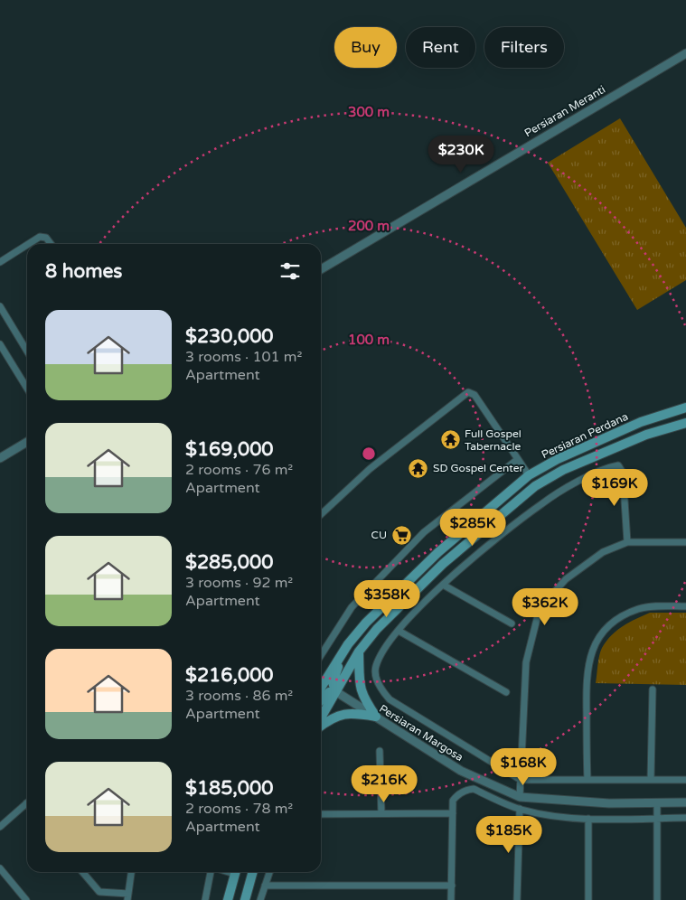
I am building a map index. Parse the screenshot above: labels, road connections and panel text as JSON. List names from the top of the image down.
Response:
{
  "streets": {
    "main road": ["Persiaran Perdana"],
    "street": ["Persiaran Meranti", "Persiaran Margosa"]
  },
  "crossings": [
    ["Persiaran Perdana", "Persiaran Margosa"]
  ],
  "places": {
    "temple": ["Full Gospel Tabernacle", "SD Gospel Center"],
    "supermarket": ["CU"]
  },
  "page": {
    "chip": ["Buy", "Rent", "Filters"],
    "price": [
      "$230K",
      "$169K",
      "$285K",
      "$358K",
      "$362K",
      "$168K",
      "$216K",
      "$185K"
    ],
    "heading": "8 homes",
    "list": [
      {
        "name": "$230,000",
        "note": "3 rooms · 101 m² · Apartment"
      },
      {
        "name": "$169,000",
        "note": "2 rooms · 76 m² · Apartment"
      },
      {
        "name": "$285,000",
        "note": "3 rooms · 92 m² · Apartment"
      },
      {
        "name": "$216,000",
        "note": "3 rooms · 86 m² · Apartment"
      },
      {
        "name": "$185,000",
        "note": "2 rooms · 78 m² · Apartment"
      }
    ]
  },
  "rings": ["300 m", "200 m", "100 m"]
}
